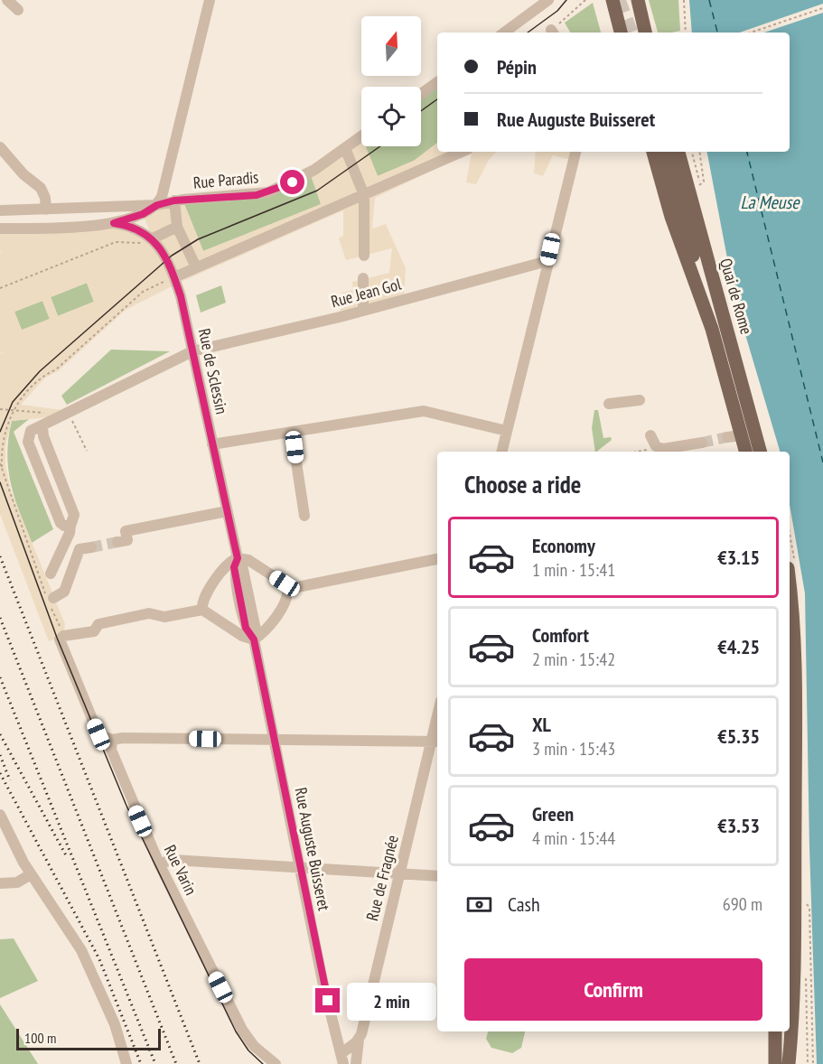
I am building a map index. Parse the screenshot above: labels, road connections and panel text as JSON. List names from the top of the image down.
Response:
{
  "streets": {
    "main road": ["Quai de Rome"],
    "street": [
      "Rue Paradis",
      "Rue Jean Gol",
      "Rue de Sclessin",
      "Rue Auguste Buisseret",
      "Rue Varin",
      "Rue de Fragnée"
    ]
  },
  "crossings": [
    ["Rue Jean Gol", "Rue de Sclessin"],
    ["Rue de Sclessin", "Rue Auguste Buisseret"]
  ],
  "water": ["La Meuse"],
  "scale_bar": "100 m",
  "north": "top",
  "page": {
    "banner": ["Pépin", "Rue Auguste Buisseret"],
    "heading": "Choose a ride",
    "list": [
      {
        "name": "Economy",
        "note": "1 min · 15:41",
        "value": "€3.15"
      },
      {
        "name": "Comfort",
        "note": "2 min · 15:42",
        "value": "€4.25"
      },
      {
        "name": "XL",
        "note": "3 min · 15:43",
        "value": "€5.35"
      },
      {
        "name": "Green",
        "note": "4 min · 15:44",
        "value": "€3.53"
      }
    ],
    "pay": ["Cash", "690 m"],
    "buttons": "Confirm",
    "bubble": "2 min",
    "scale": "100 m"
  }
}
